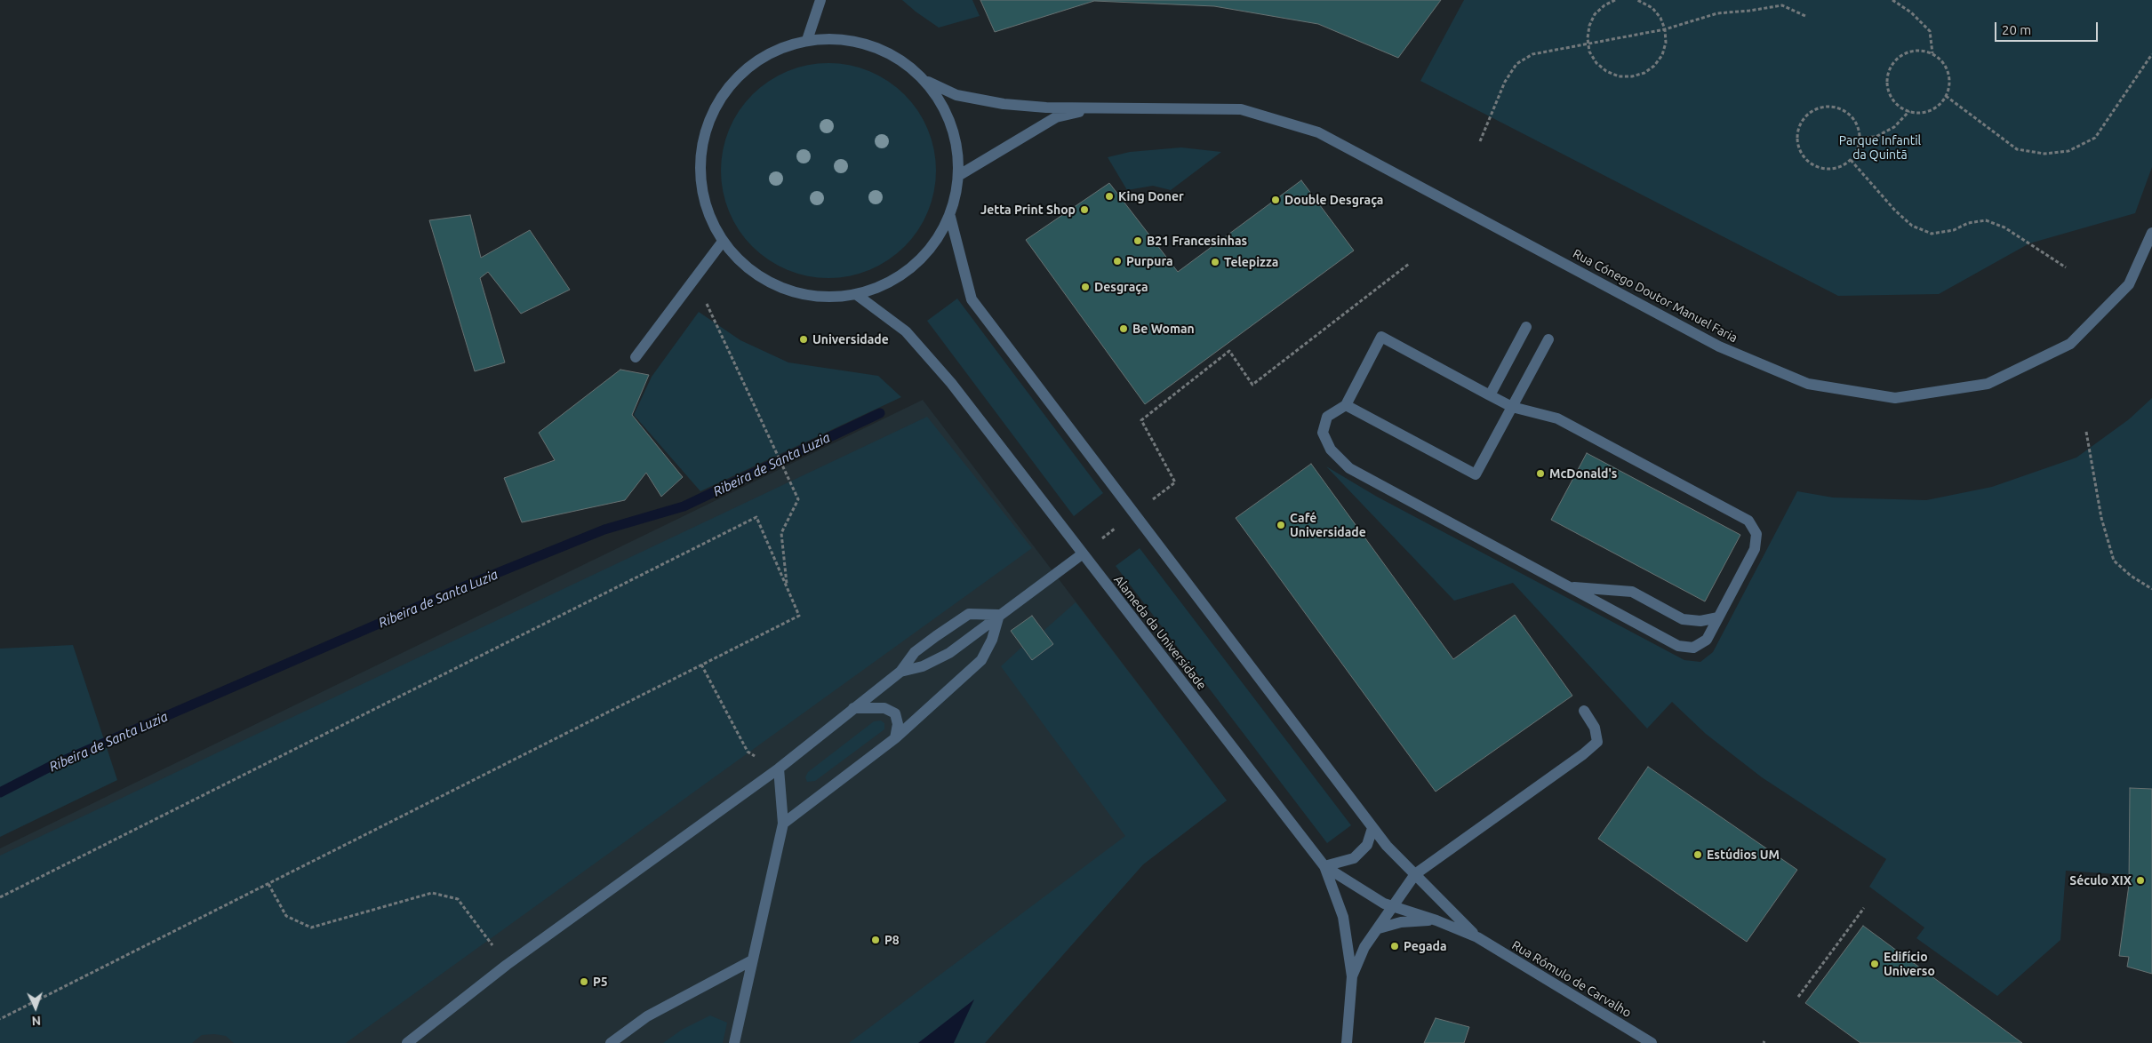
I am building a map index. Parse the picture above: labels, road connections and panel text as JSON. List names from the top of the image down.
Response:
{
  "streets": {
    "street": ["Rua Cónego Doutor Manuel Faria", "Alameda da Universidade", "Rua Rómulo de Carvalho"]
  },
  "crossings": [
    ["Alameda da Universidade", "Rua Rómulo de Carvalho"]
  ],
  "water": ["Ribeira de Santa Luzia"],
  "parks": ["Parque Infantil da Quintã"],
  "places": [
    "King Doner",
    "Double Desgraça",
    "Jetta Print Shop",
    "B21 Francesinhas",
    "Purpura",
    "Telepizza",
    "Desgraça",
    "Be Woman",
    "Universidade",
    "McDonald's",
    "Café Universidade",
    "Estúdios UM",
    "Século XIX",
    "P8",
    "Pegada",
    "Edifício Universo",
    "P5"
  ],
  "scale_bar": "20 m",
  "north": "bottom"
}
